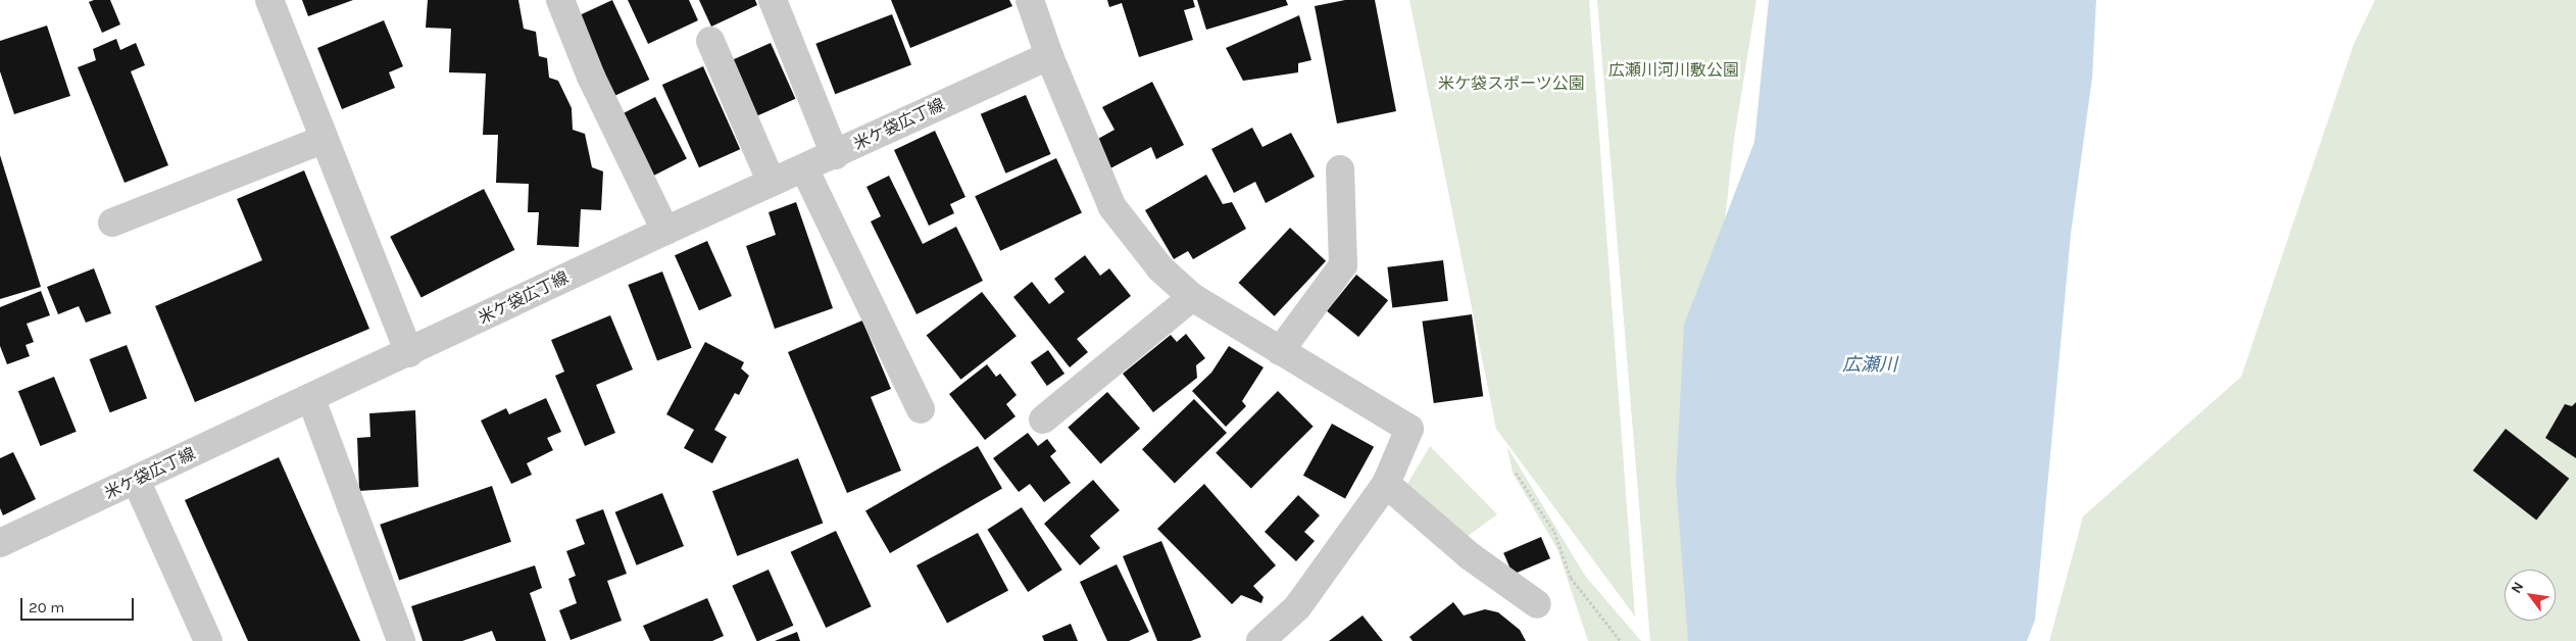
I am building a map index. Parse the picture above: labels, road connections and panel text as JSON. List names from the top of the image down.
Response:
{
  "streets": {
    "street": ["米ケ袋広丁線"]
  },
  "water": ["広瀬川"],
  "parks": ["広瀬川河川敷公園", "米ケ袋スポーツ公園"],
  "scale_bar": "20 m",
  "north": "top left"
}
